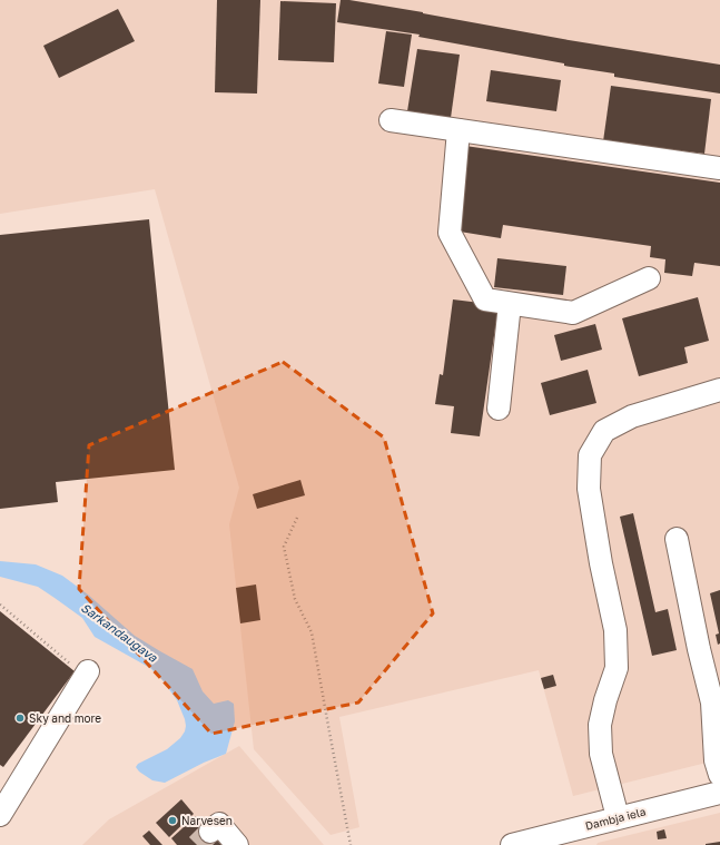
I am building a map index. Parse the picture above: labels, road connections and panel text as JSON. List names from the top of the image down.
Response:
{
  "streets": {
    "street": ["Dambja iela"]
  },
  "water": ["Sarkandaugava"],
  "places": ["Sky and more", "Narvesen"]
}
